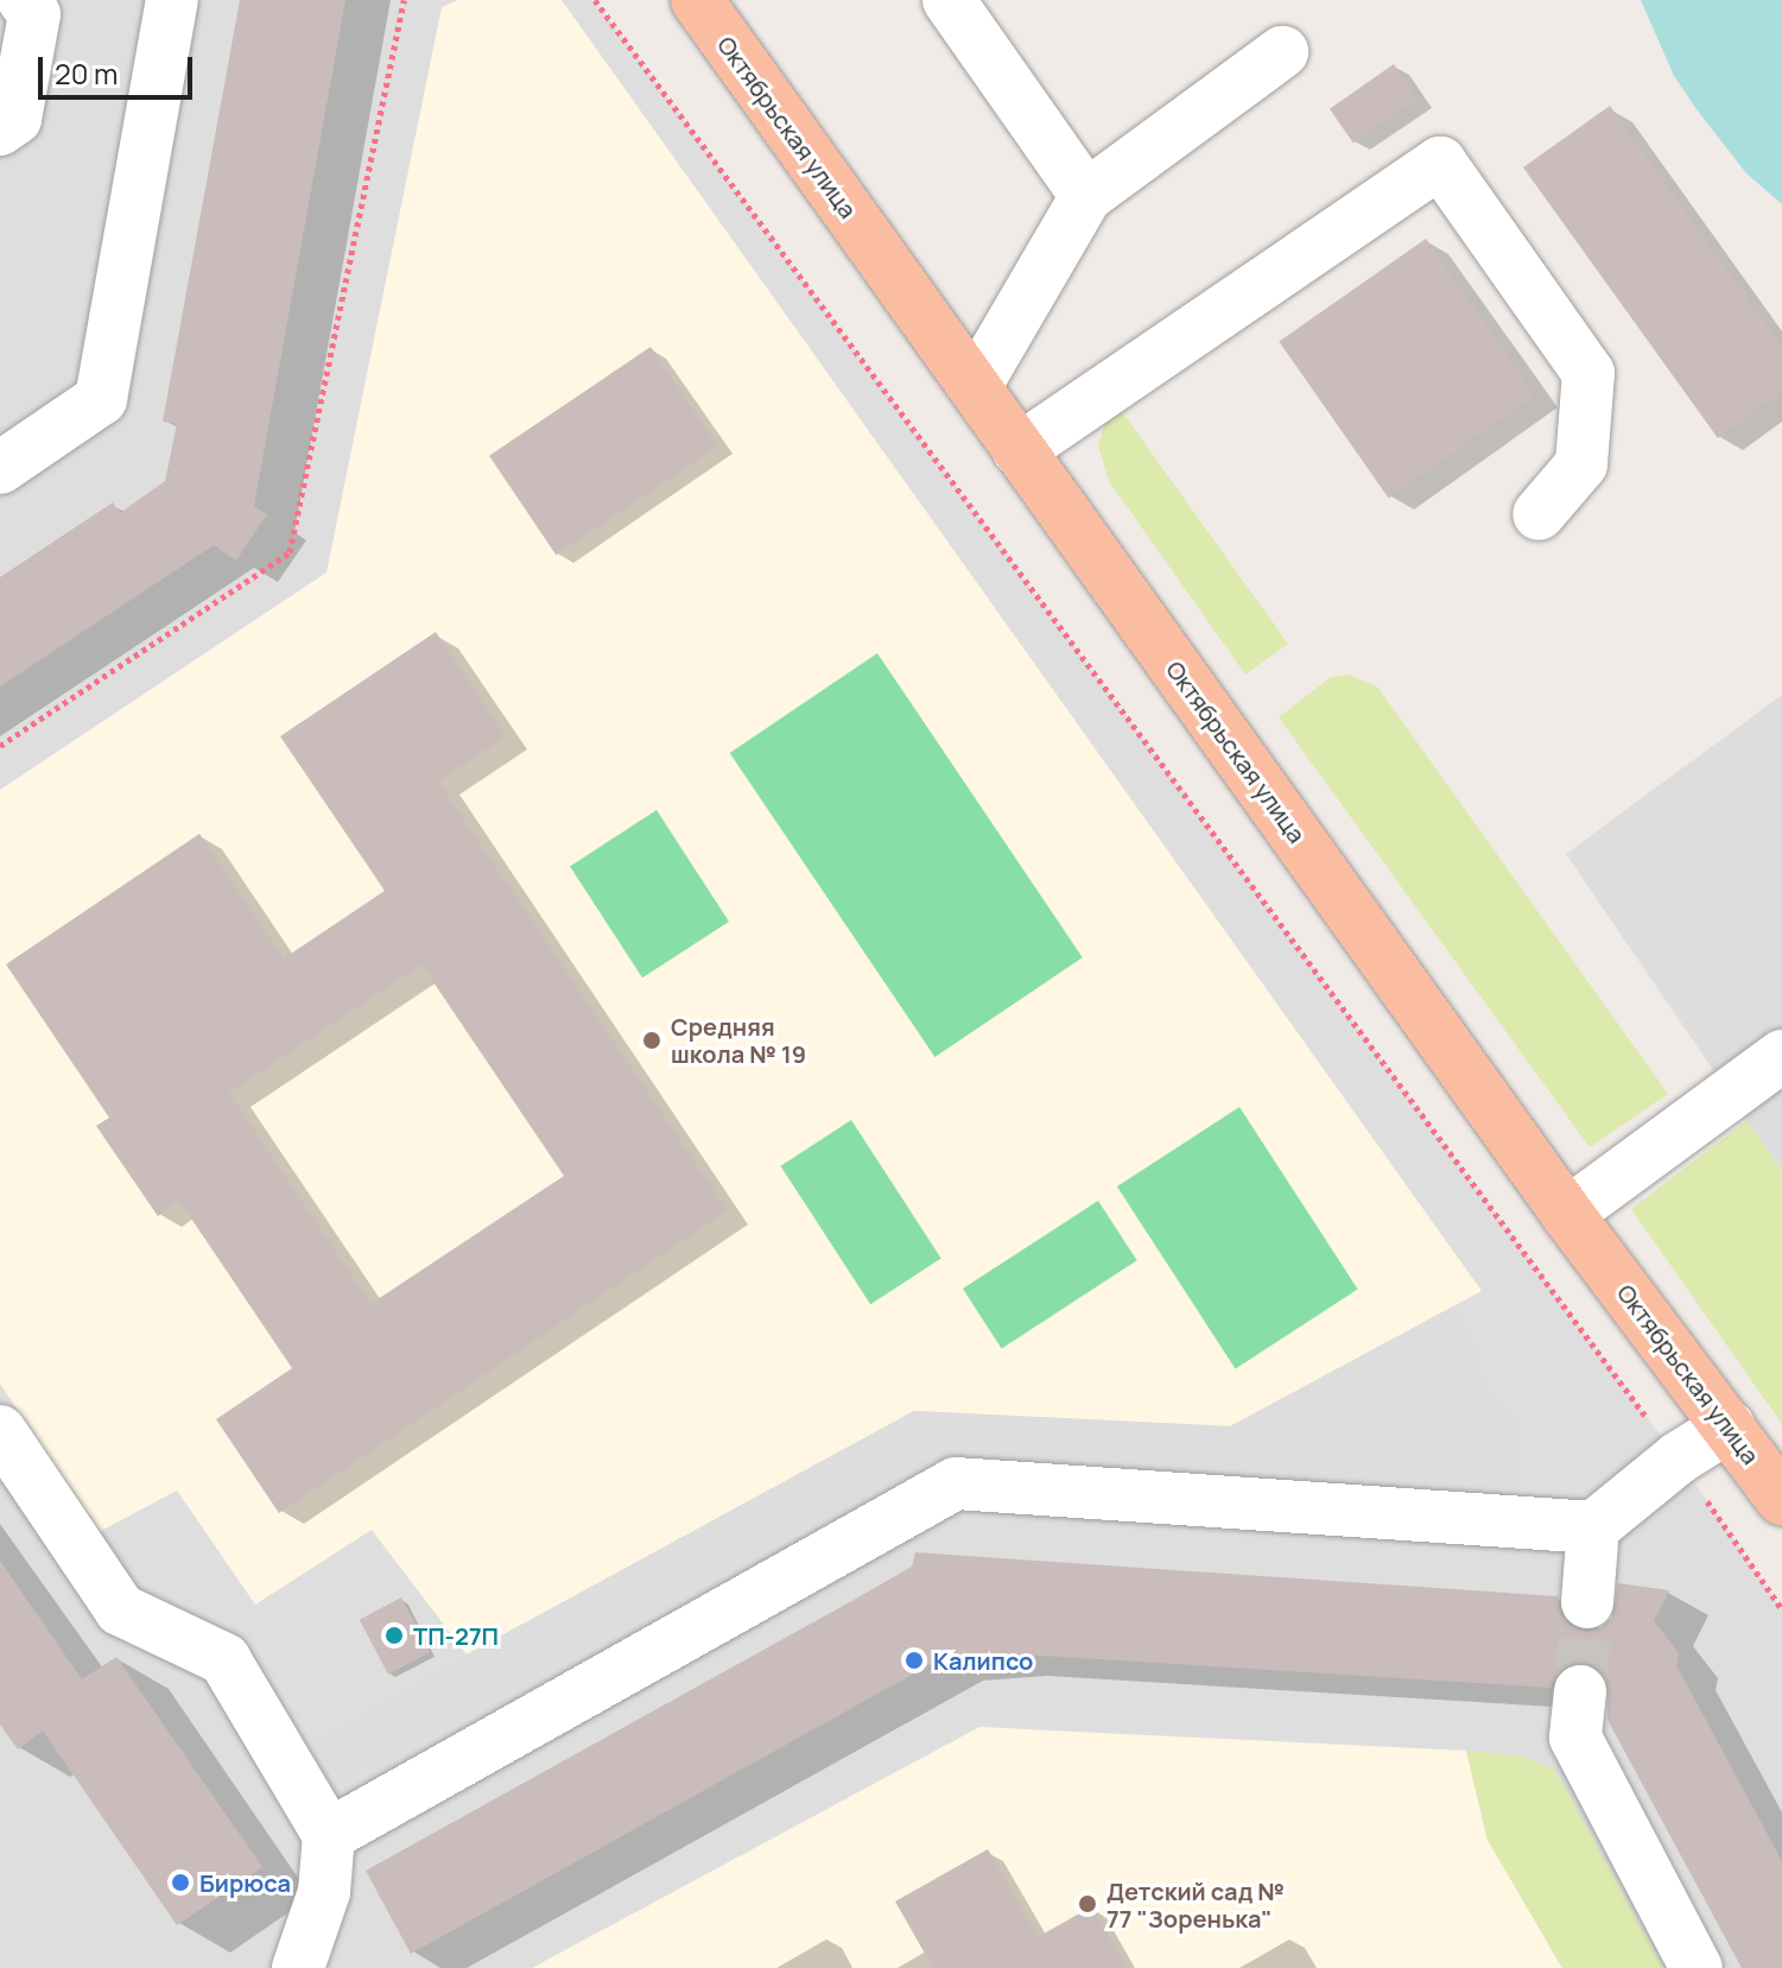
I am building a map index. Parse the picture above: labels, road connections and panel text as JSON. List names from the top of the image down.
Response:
{
  "streets": {
    "main road": ["Октябрьская улица"]
  },
  "places": [
    "Средняя школа № 19",
    "ТП-27П",
    "Калипсо",
    "Бирюса",
    "Детский сад № 77 \"Зоренька\""
  ],
  "scale_bar": "20 m"
}
